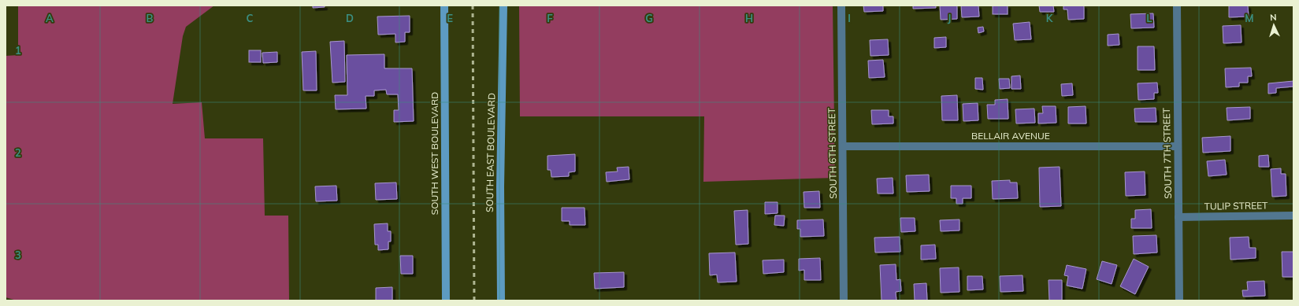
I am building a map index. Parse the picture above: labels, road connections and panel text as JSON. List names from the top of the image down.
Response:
{
  "streets": {
    "main road": ["SOUTH EAST BOULEVARD", "SOUTH WEST BOULEVARD"],
    "street": [
      "BELLAIR AVENUE",
      "SOUTH 6TH STREET",
      "SOUTH 7TH STREET",
      "TULIP STREET"
    ]
  },
  "crossings": [
    ["BELLAIR AVENUE", "SOUTH 6TH STREET"],
    ["BELLAIR AVENUE", "SOUTH 7TH STREET"],
    ["SOUTH 7TH STREET", "TULIP STREET"]
  ],
  "north": "top",
  "grid": {
    "columns": [
      "A",
      "B",
      "C",
      "D",
      "E",
      "F",
      "G",
      "H",
      "I",
      "J",
      "K",
      "L",
      "M"
    ],
    "rows": ["1", "2", "3"]
  }
}
